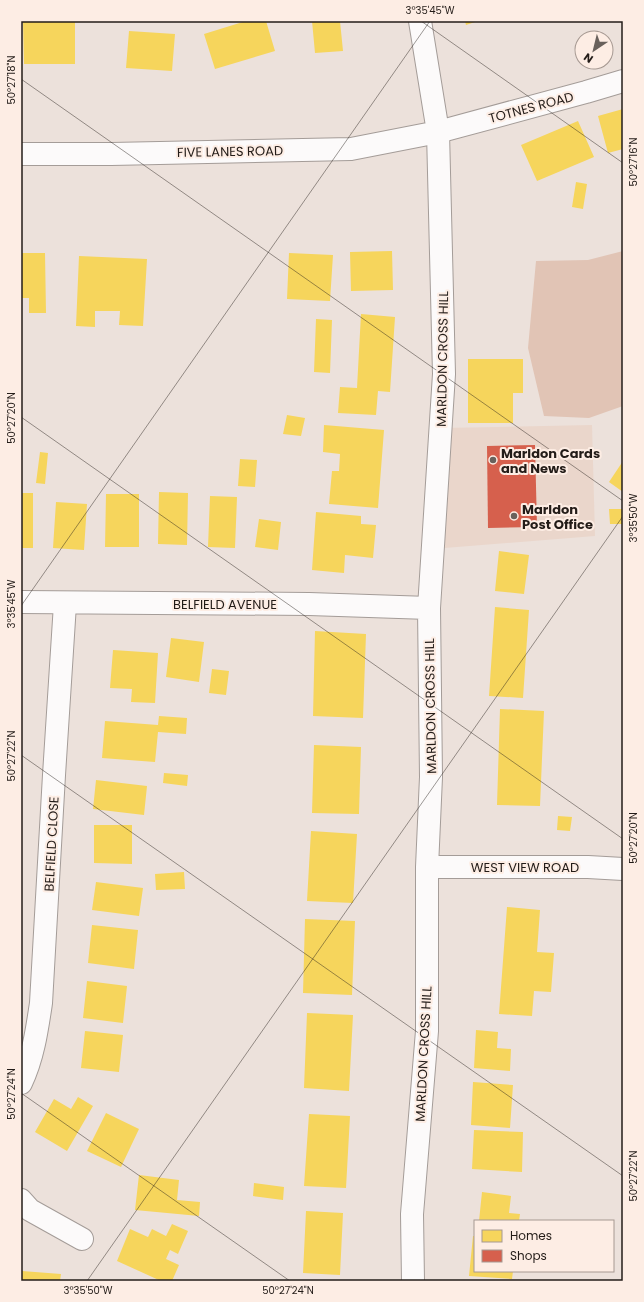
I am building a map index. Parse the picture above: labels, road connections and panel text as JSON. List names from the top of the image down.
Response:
{
  "streets": {
    "street": [
      "TOTNES ROAD",
      "FIVE LANES ROAD",
      "MARLDON CROSS HILL",
      "BELFIELD AVENUE",
      "BELFIELD CLOSE",
      "WEST VIEW ROAD"
    ]
  },
  "crossings": [
    ["TOTNES ROAD", "FIVE LANES ROAD"],
    ["TOTNES ROAD", "MARLDON CROSS HILL"],
    ["FIVE LANES ROAD", "MARLDON CROSS HILL"],
    ["MARLDON CROSS HILL", "BELFIELD AVENUE"],
    ["MARLDON CROSS HILL", "WEST VIEW ROAD"],
    ["BELFIELD AVENUE", "BELFIELD CLOSE"]
  ],
  "places": ["Marldon Cards and News", "Marldon Post Office"],
  "legend": ["Homes", "Shops"],
  "north": "bottom left",
  "coordinates": [
    "3°35'45\"W",
    "50°27'18\"N",
    "50°27'16\"N",
    "50°27'20\"N",
    "3°35'50\"W",
    "50°27'22\"N",
    "50°27'24\"N"
  ]
}
